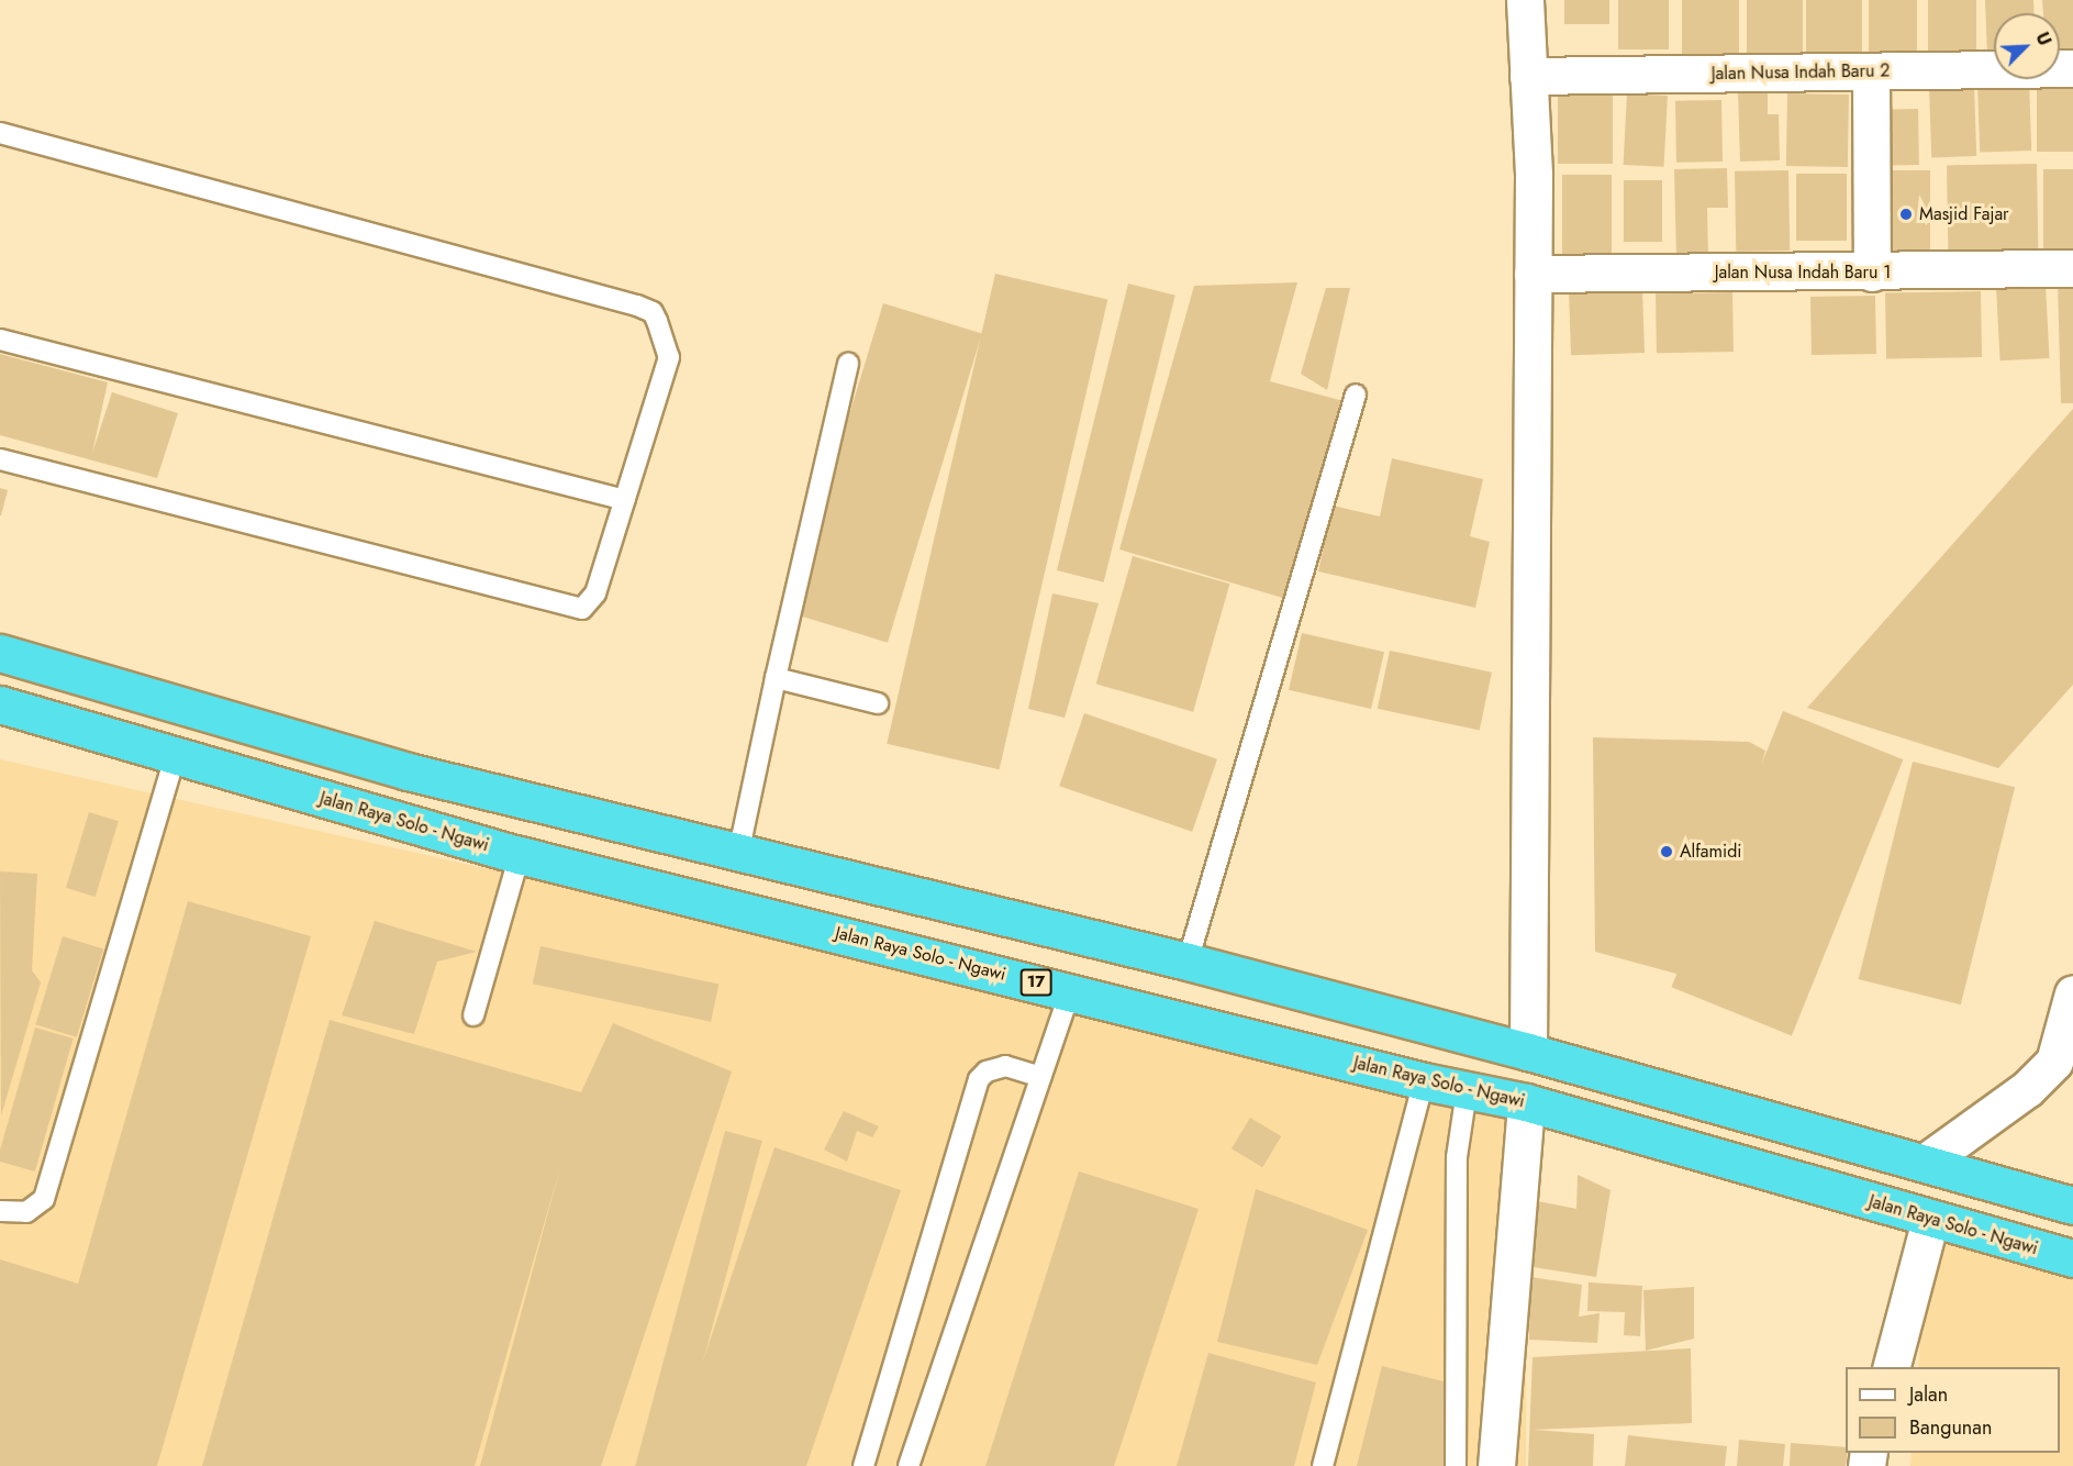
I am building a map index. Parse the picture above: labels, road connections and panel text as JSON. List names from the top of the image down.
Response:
{
  "streets": {
    "highway": ["Jalan Raya Solo - Ngawi", "17"],
    "street": ["Jalan Nusa Indah Baru 2", "Jalan Nusa Indah Baru 1"]
  },
  "places": ["Masjid Fajar", "Alfamidi"],
  "legend": ["Jalan", "Bangunan"],
  "north": "top right"
}
